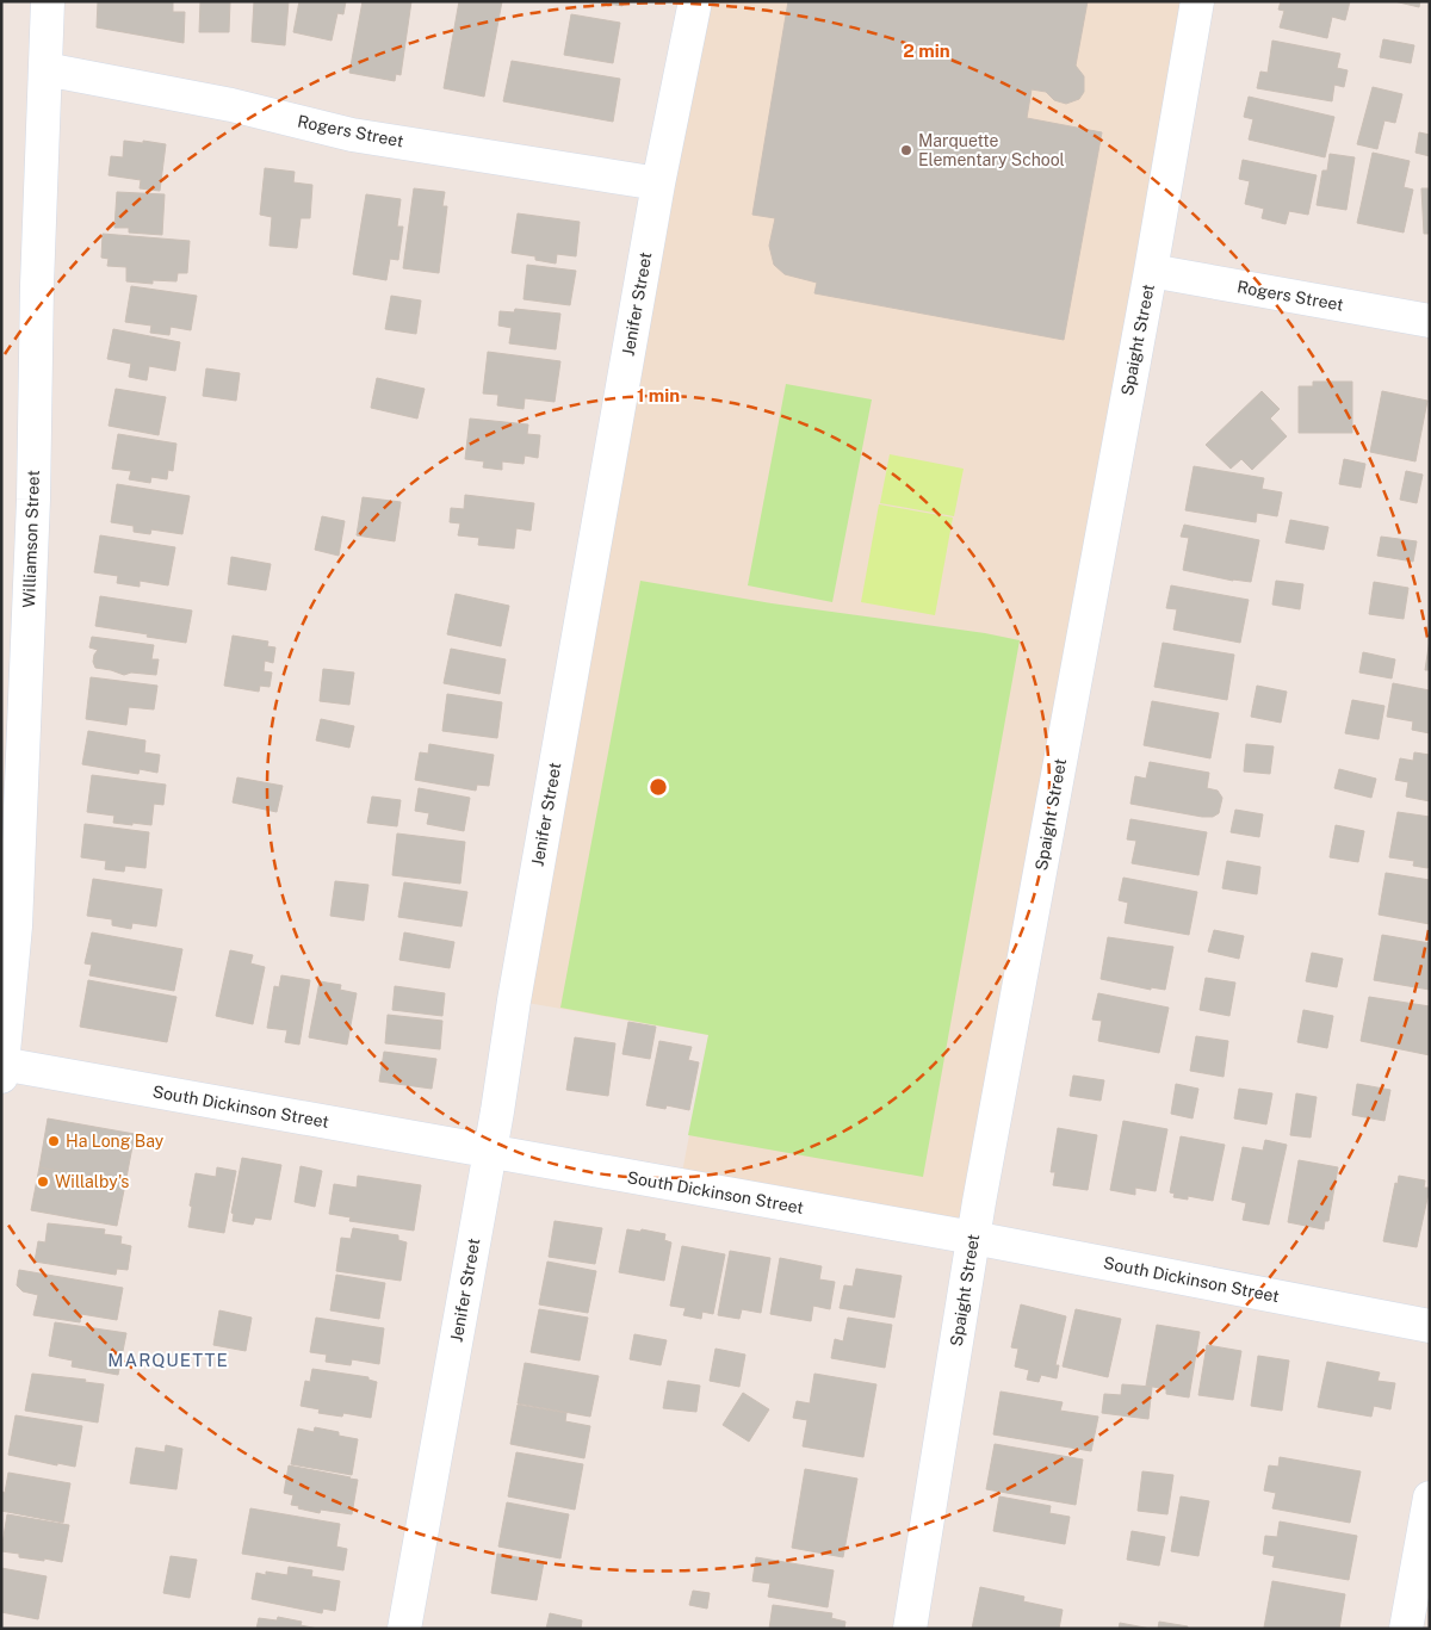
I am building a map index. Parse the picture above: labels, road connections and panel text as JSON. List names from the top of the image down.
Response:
{
  "streets": {
    "street": [
      "Rogers Street",
      "Jenifer Street",
      "Spaight Street",
      "Williamson Street",
      "South Dickinson Street"
    ]
  },
  "crossings": [
    ["Rogers Street", "Jenifer Street"],
    ["Rogers Street", "Spaight Street"],
    ["Rogers Street", "Williamson Street"],
    ["Jenifer Street", "South Dickinson Street"],
    ["Spaight Street", "South Dickinson Street"],
    ["Williamson Street", "South Dickinson Street"]
  ],
  "districts": ["MARQUETTE"],
  "places": ["Marquette Elementary School", "Ha Long Bay", "Willalby's"],
  "rings": ["2 min", "1 min"]
}
